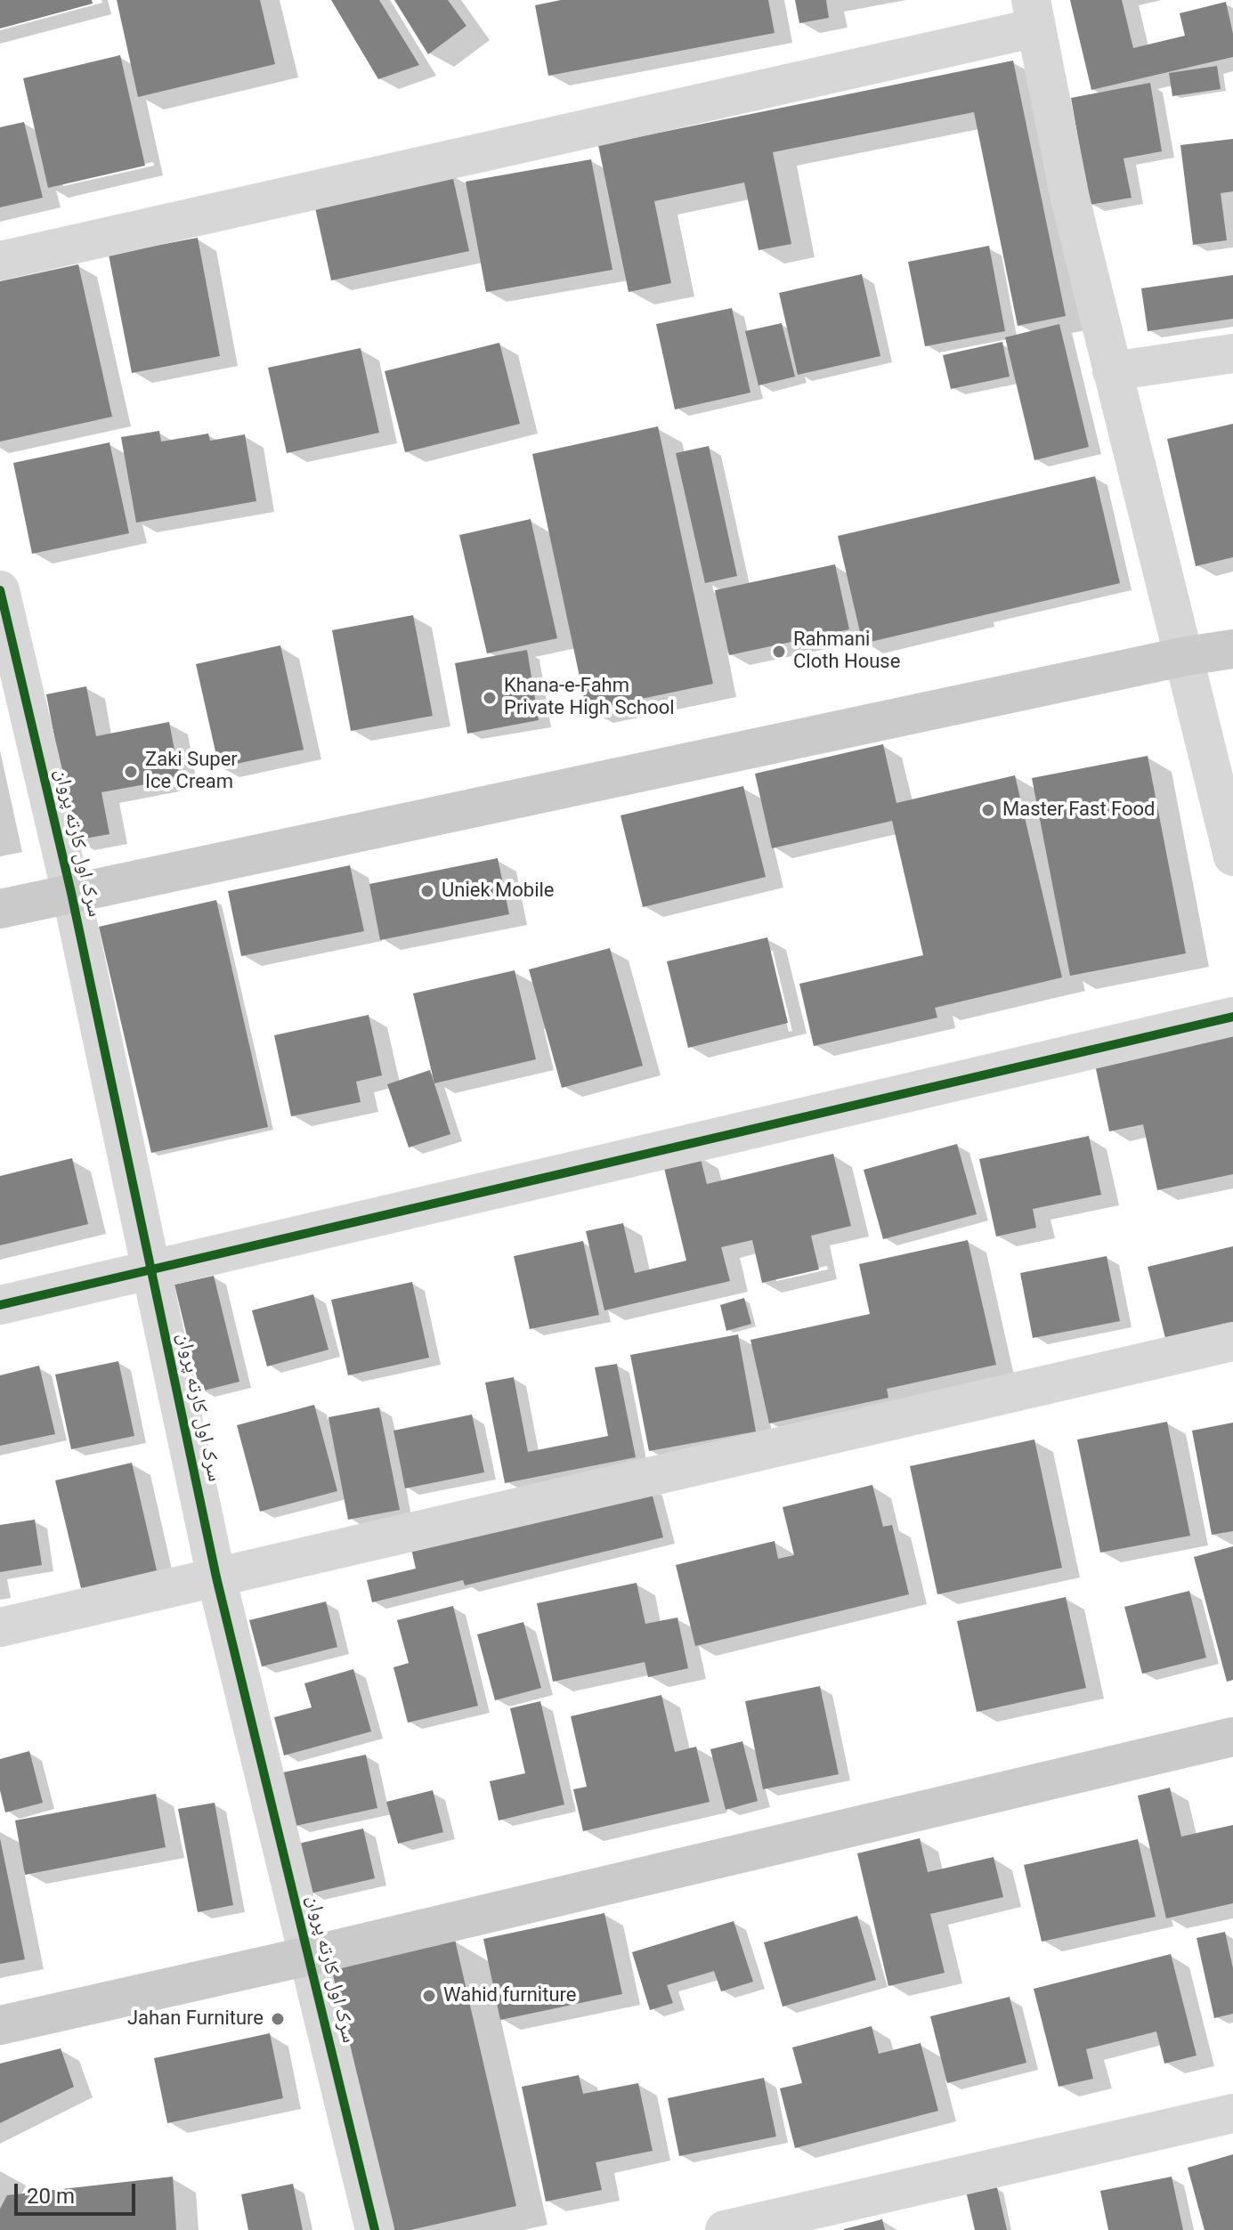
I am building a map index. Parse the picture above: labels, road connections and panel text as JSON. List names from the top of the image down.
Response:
{
  "streets": {
    "street": ["سرک اول کارته پروان"]
  },
  "places": [
    "Rahmani Cloth House",
    "Khana-e-Fahm Private High School",
    "Zaki Super Ice Cream",
    "Master Fast Food",
    "Uniek Mobile",
    "Wahid furniture",
    "Jahan Furniture"
  ],
  "scale_bar": "20 m"
}
